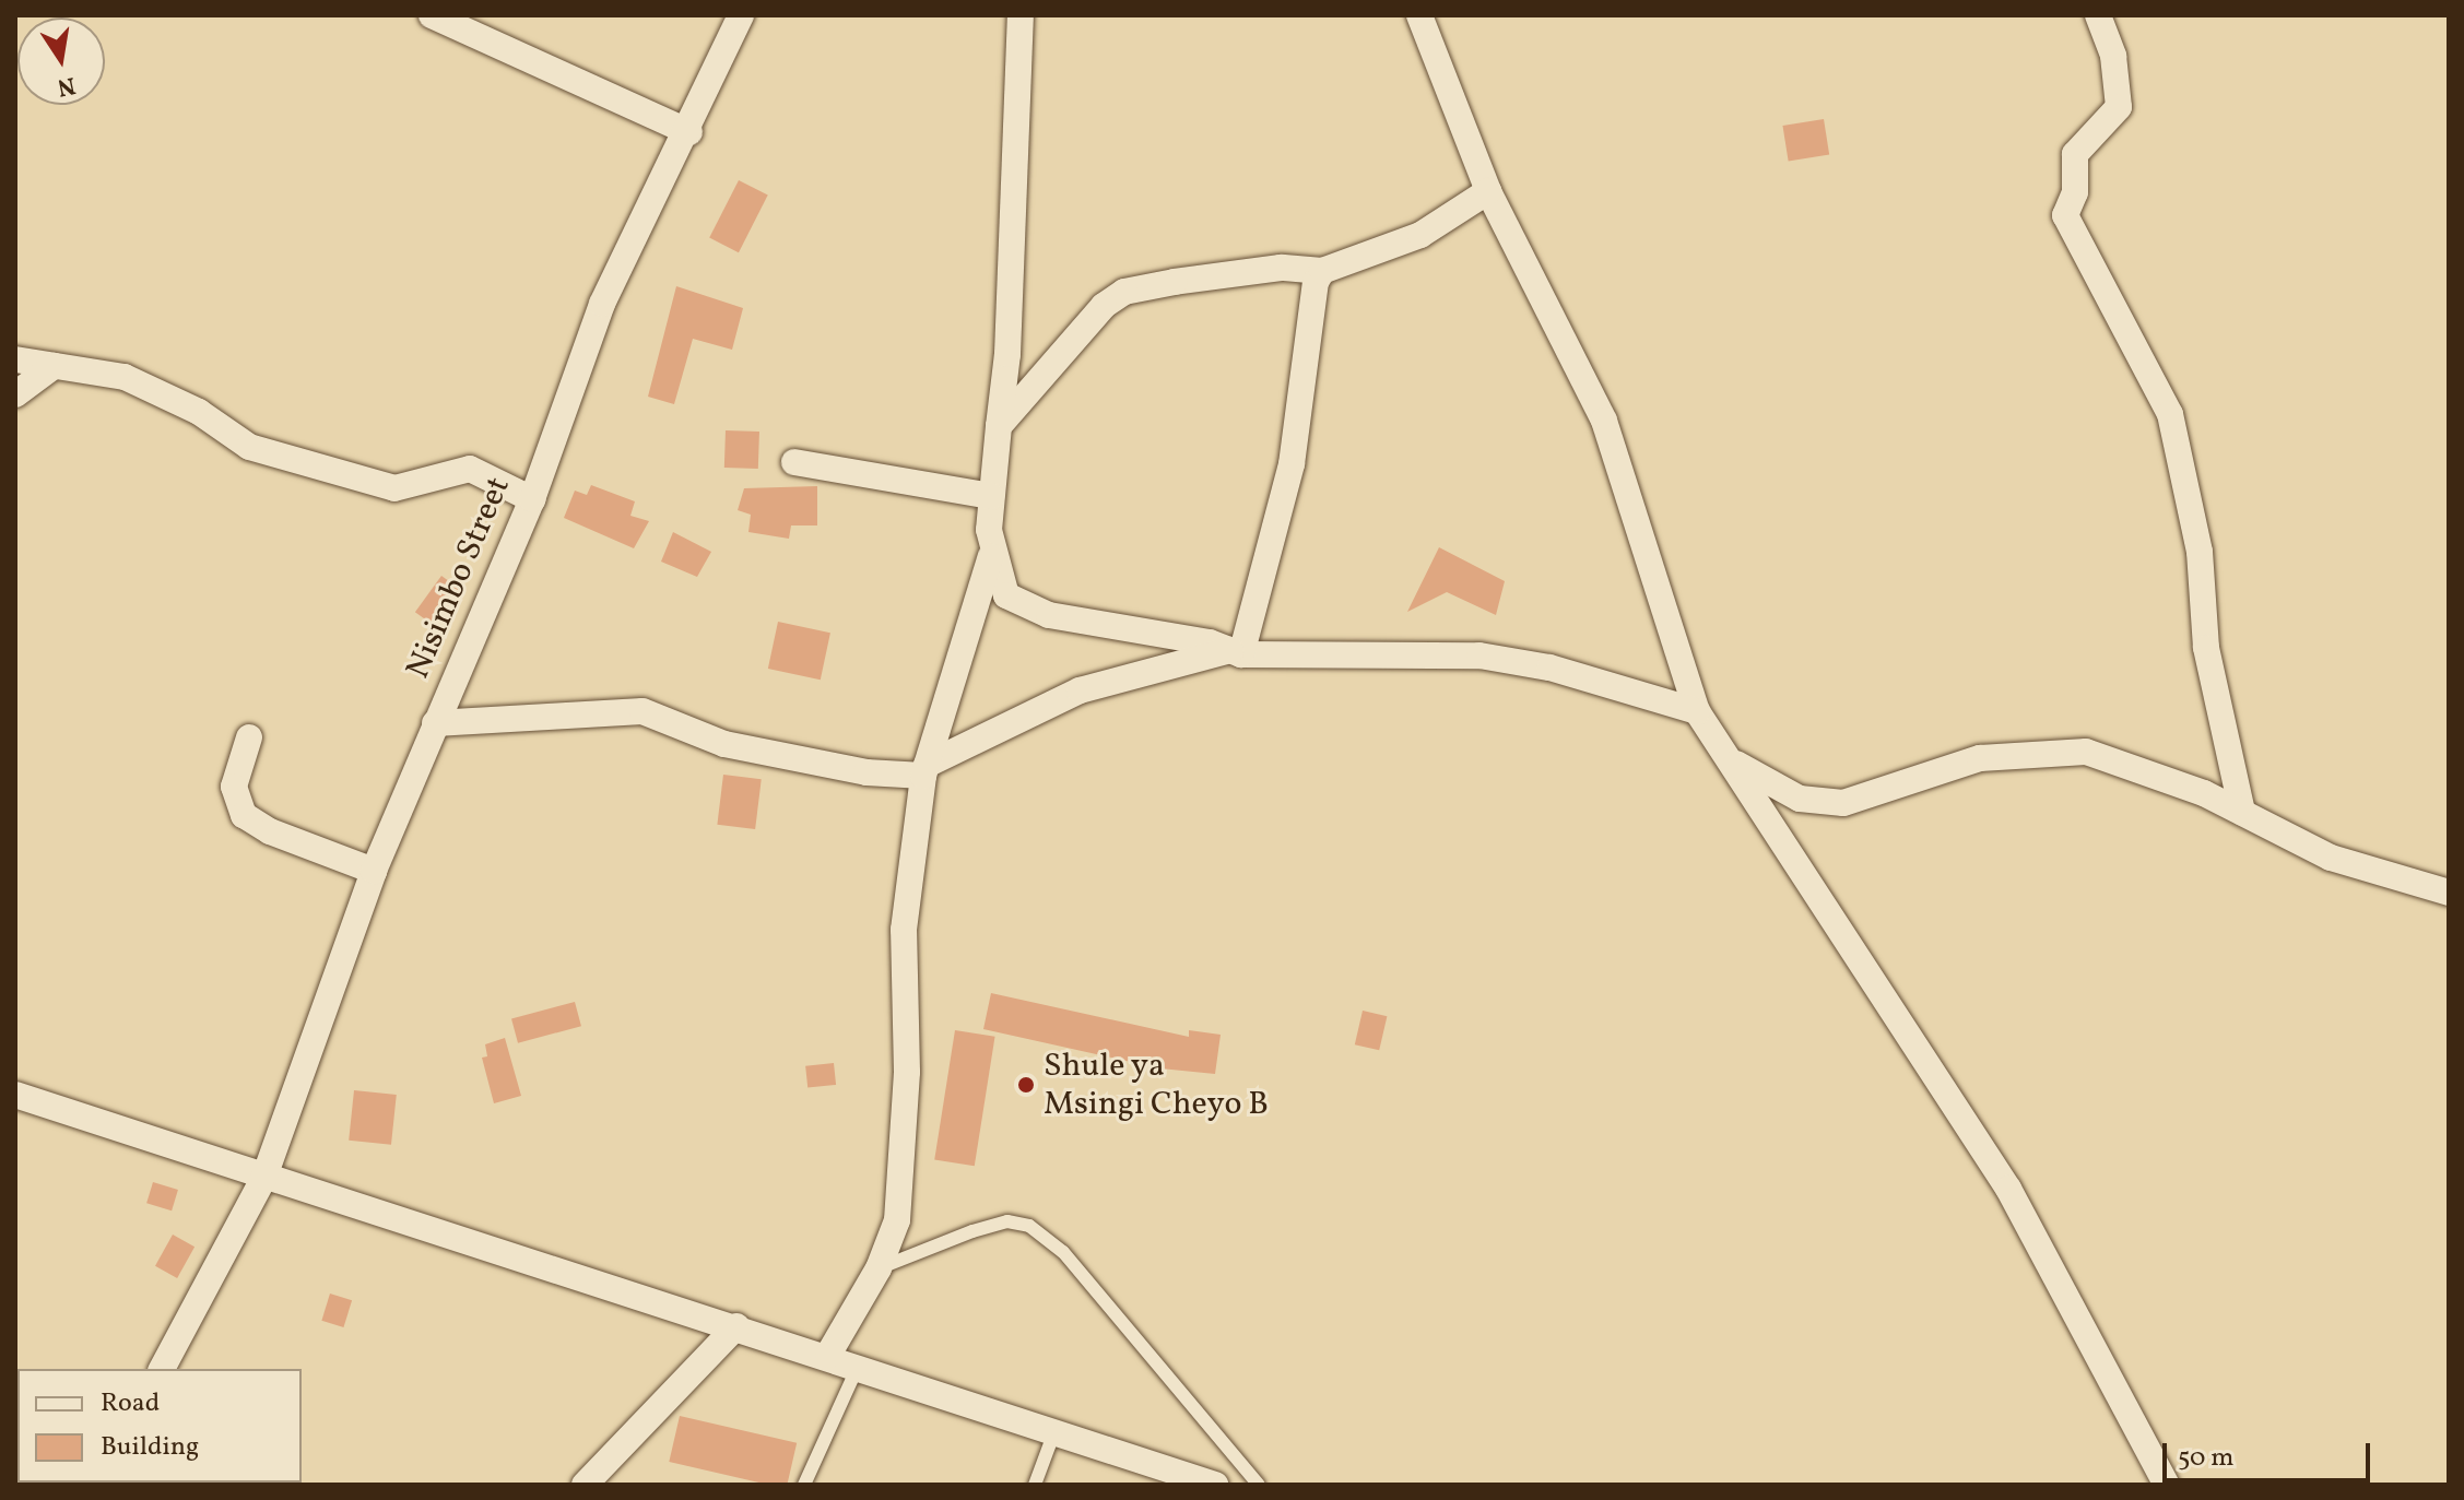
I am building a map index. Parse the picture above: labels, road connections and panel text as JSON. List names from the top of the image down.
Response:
{
  "streets": {
    "street": ["Nisimbo Street"]
  },
  "places": ["Shule ya Msingi Cheyo B"],
  "legend": ["Road", "Building"],
  "scale_bar": "50 m",
  "north": "bottom"
}
